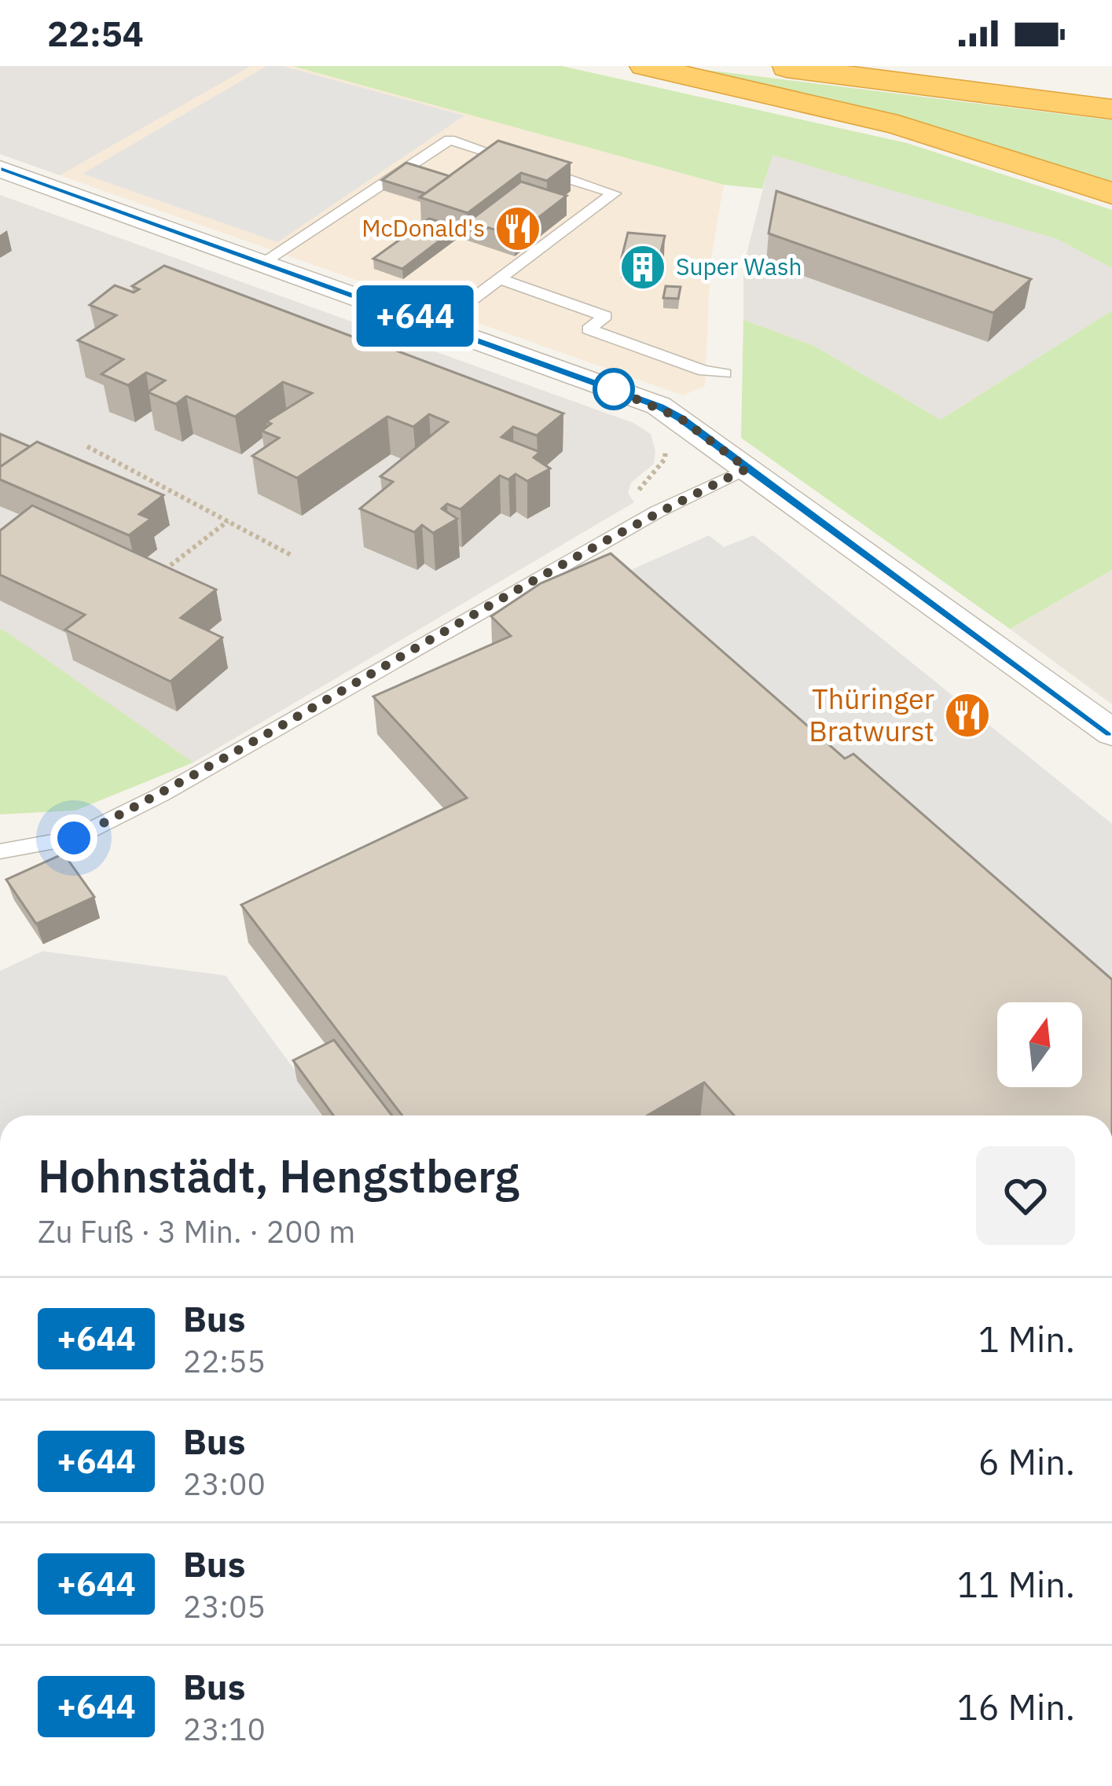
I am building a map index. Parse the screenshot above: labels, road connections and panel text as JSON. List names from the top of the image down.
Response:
{
  "places": {
    "restaurant": ["McDonald's", "Thüringer Bratwurst"],
    "building": ["Super Wash"]
  },
  "lines": ["bus line +644"],
  "north": "top",
  "page": {
    "status": "22:54",
    "on_map": "+644",
    "heading": ["Hohnstädt, Hengstberg", "Zu Fuß · 3 Min. · 200 m"],
    "list": [
      {
        "mark": "+644",
        "name": "Bus",
        "note": "22:55",
        "value": "1 Min."
      },
      {
        "mark": "+644",
        "name": "Bus",
        "note": "23:00",
        "value": "6 Min."
      },
      {
        "mark": "+644",
        "name": "Bus",
        "note": "23:05",
        "value": "11 Min."
      },
      {
        "mark": "+644",
        "name": "Bus",
        "note": "23:10",
        "value": "16 Min."
      }
    ]
  }
}
